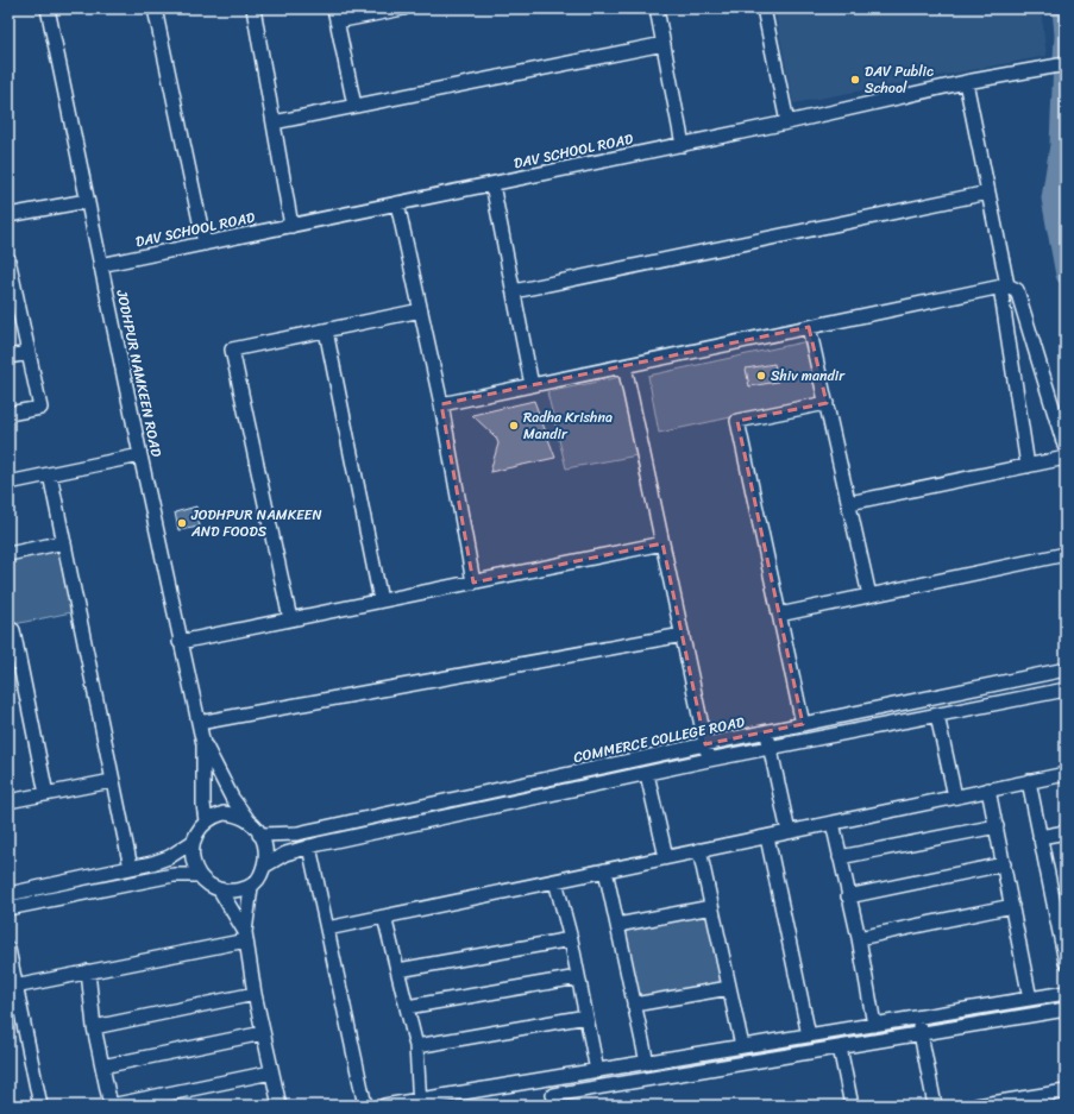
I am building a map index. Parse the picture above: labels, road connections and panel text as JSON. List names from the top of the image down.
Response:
{
  "streets": {
    "street": ["DAV SCHOOL ROAD", "JODHPUR NAMKEEN ROAD", "COMMERCE COLLEGE ROAD"]
  },
  "crossings": [
    ["DAV SCHOOL ROAD", "JODHPUR NAMKEEN ROAD"]
  ],
  "places": [
    "DAV Public School",
    "Shiv mandir",
    "Radha Krishna Mandir",
    "JODHPUR NAMKEEN AND FOODS"
  ]
}
